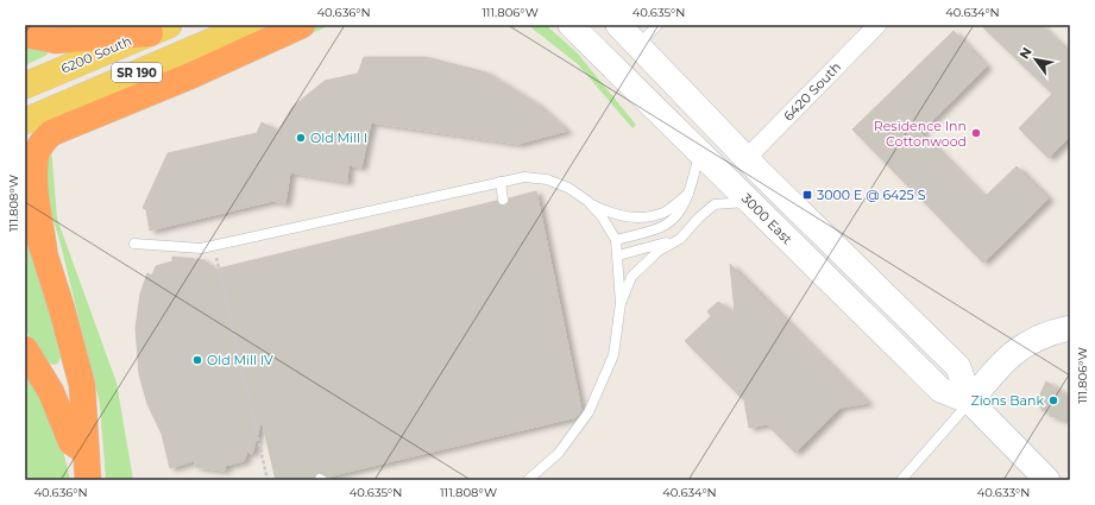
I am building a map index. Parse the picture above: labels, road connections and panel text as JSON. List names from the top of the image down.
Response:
{
  "streets": {
    "main road": ["6200 South", "SR 190", "3000 East"],
    "street": ["6420 South"]
  },
  "crossings": [
    ["6420 South", "3000 East"]
  ],
  "places": {
    "other": [
      "Residence Inn Cottonwood",
      "Old Mill I",
      "Old Mill IV",
      "Zions Bank"
    ],
    "transit": ["3000 E @ 6425 S"]
  },
  "north": "top left",
  "coordinates": [
    "40.636°N",
    "111.806°W",
    "40.635°N",
    "40.634°N",
    "111.808°W",
    "40.633°N"
  ]
}
